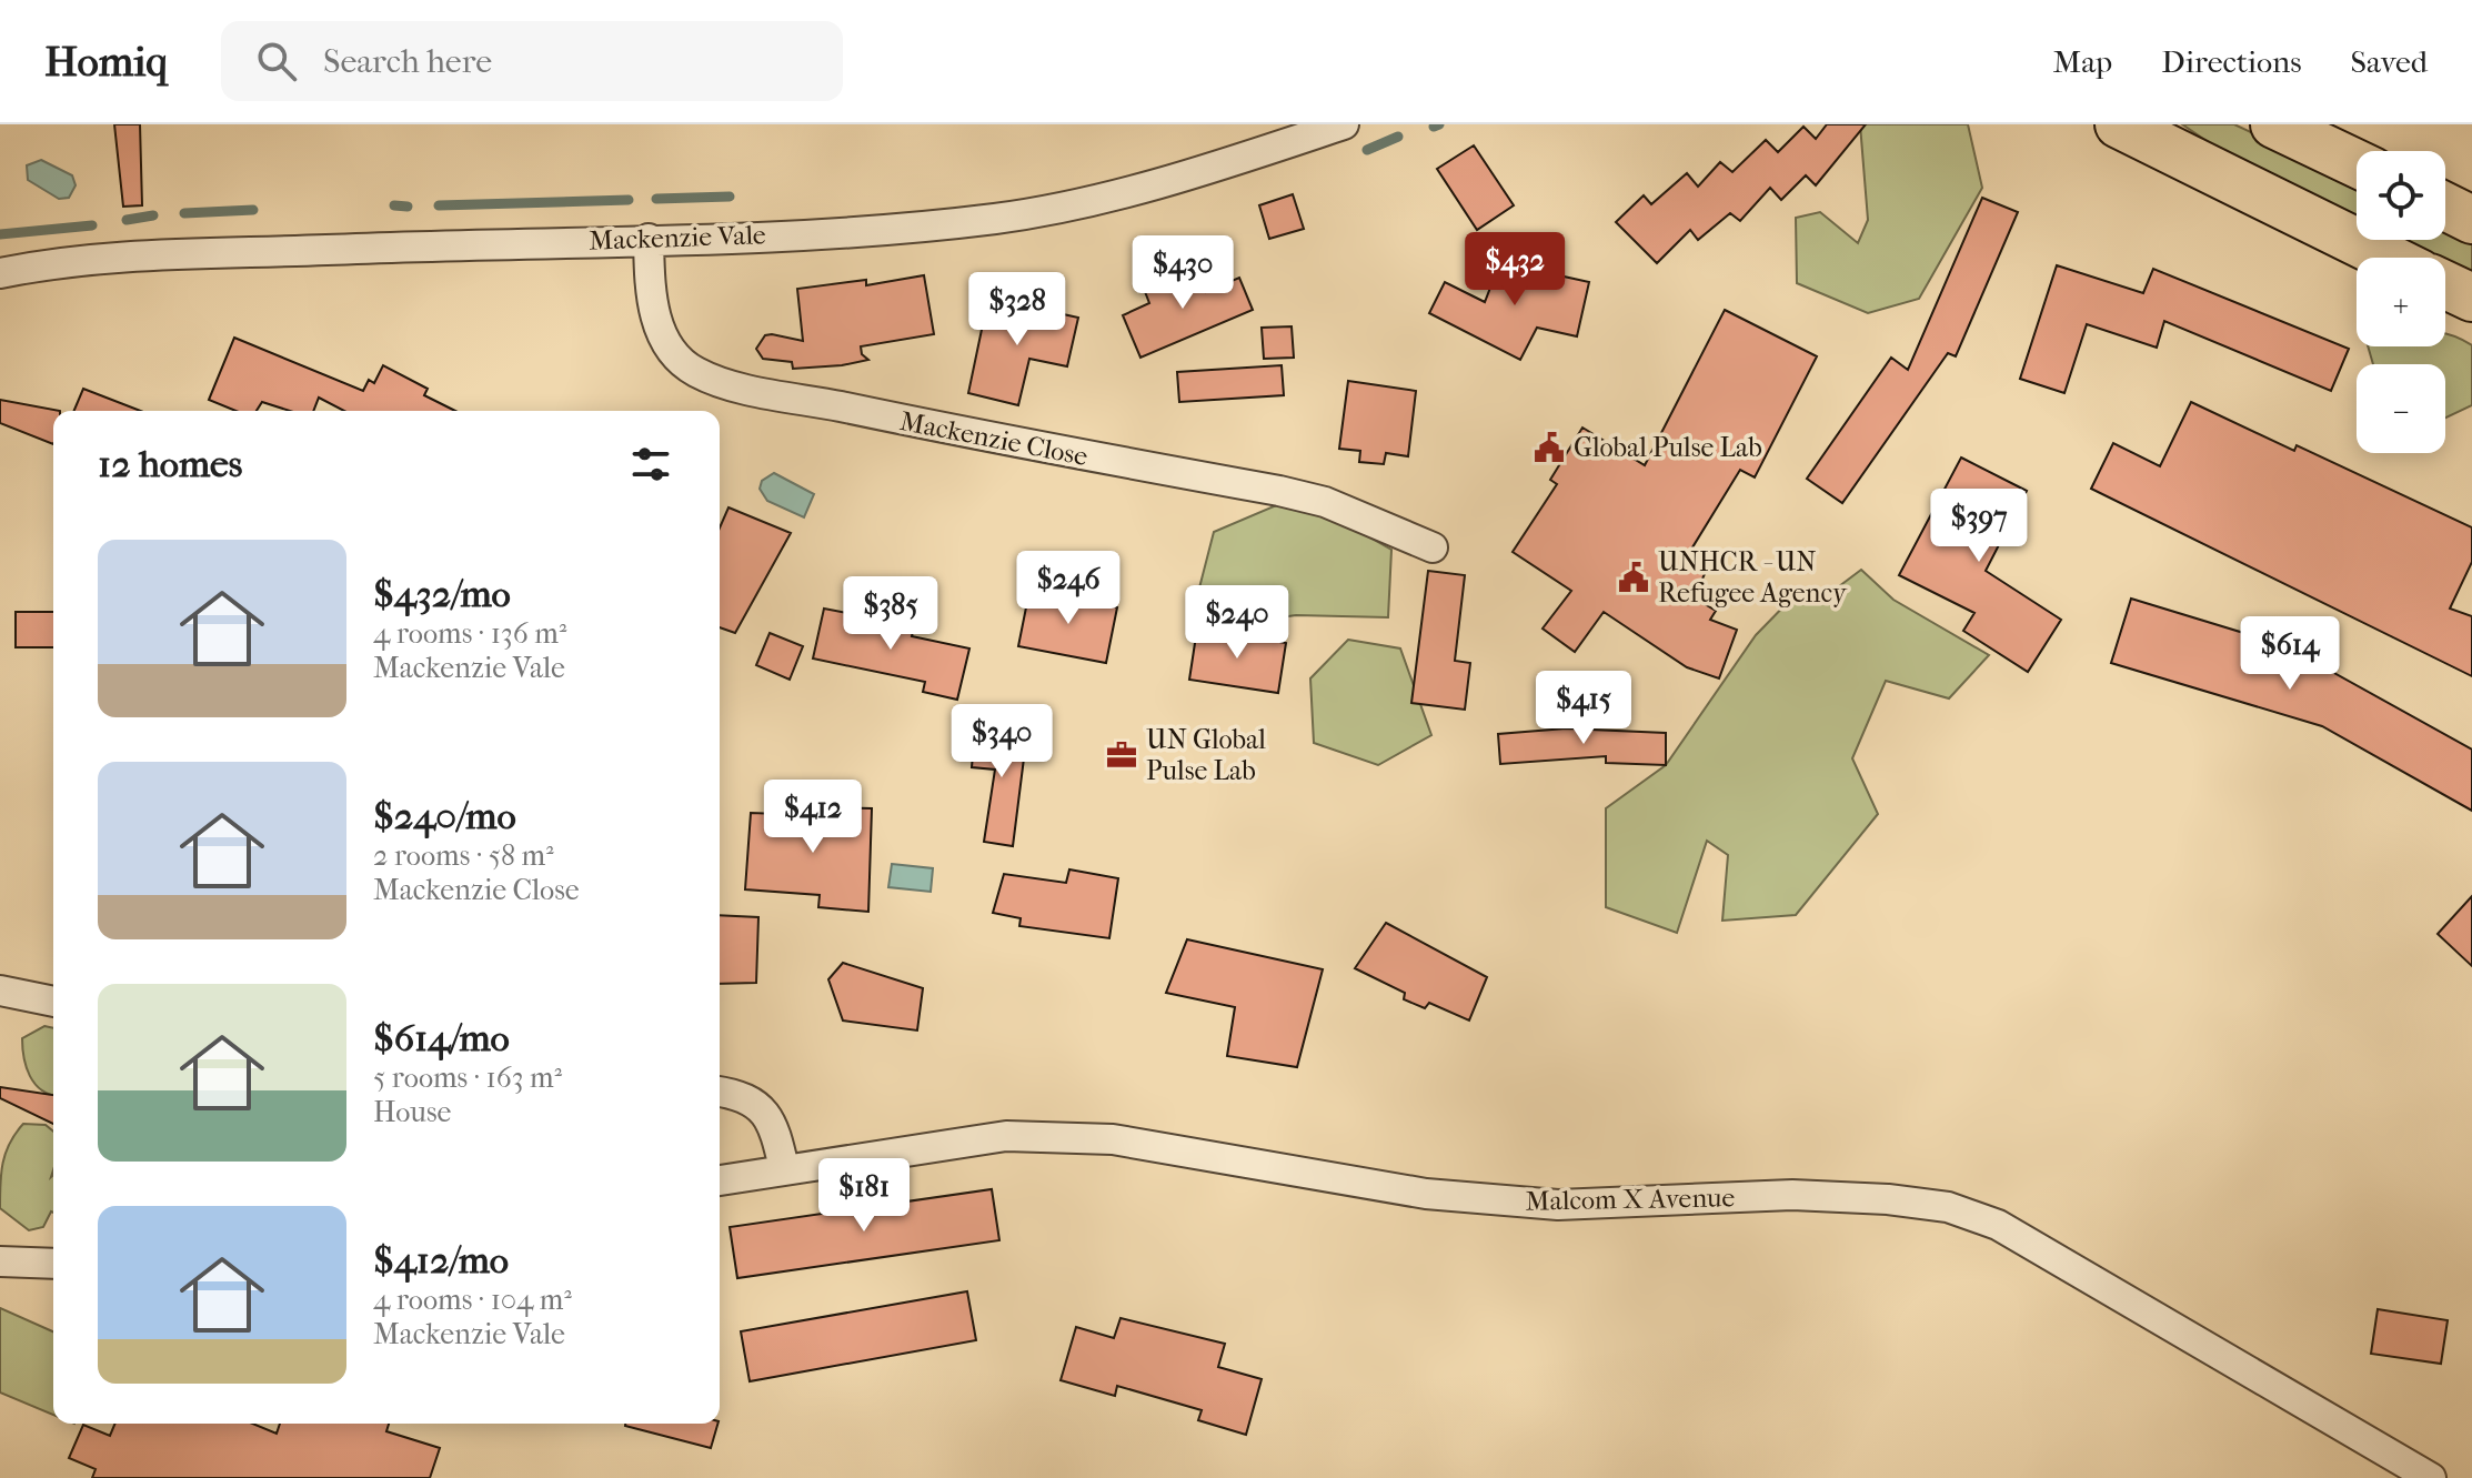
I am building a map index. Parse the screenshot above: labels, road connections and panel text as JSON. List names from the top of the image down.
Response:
{
  "streets": {
    "street": ["Mackenzie Vale", "Mackenzie Close", "Malcom X Avenue"]
  },
  "crossings": [
    ["Mackenzie Vale", "Mackenzie Close"]
  ],
  "places": {
    "public building": ["Global Pulse Lab", "UNHCR - UN Refugee Agency"],
    "office": ["UN Global Pulse Lab"]
  },
  "page": {
    "header": "Homiq",
    "search": "Search here",
    "nav": ["Map", "Directions", "Saved"],
    "map_buttons": ["+", "−"],
    "price": [
      "$432",
      "$430",
      "$328",
      "$397",
      "$246",
      "$385",
      "$240",
      "$614",
      "$415",
      "$340",
      "$412",
      "$181"
    ],
    "heading": "12 homes",
    "list": [
      {
        "name": "$432/mo",
        "note": "4 rooms · 136 m² · Mackenzie Vale"
      },
      {
        "name": "$240/mo",
        "note": "2 rooms · 58 m² · Mackenzie Close"
      },
      {
        "name": "$614/mo",
        "note": "5 rooms · 163 m² · House"
      },
      {
        "name": "$412/mo",
        "note": "4 rooms · 104 m² · Mackenzie Vale"
      }
    ]
  }
}
